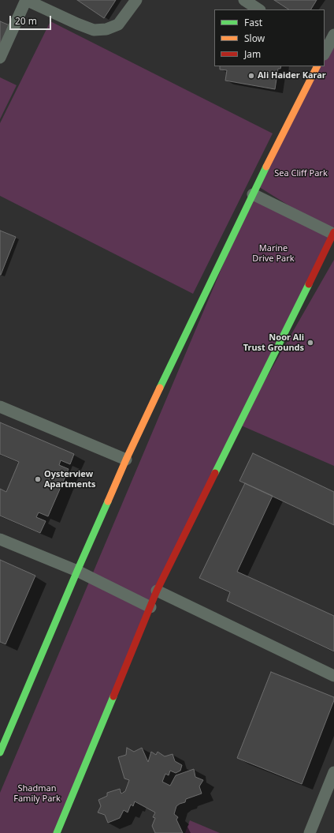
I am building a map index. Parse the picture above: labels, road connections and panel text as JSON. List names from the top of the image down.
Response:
{
  "parks": ["Sea Cliff Park", "Marine Drive Park", "Shadman Family Park"],
  "places": ["Ali Haider Karar", "Noor Ali Trust Grounds", "Oysterview Apartments"],
  "legend": ["Fast", "Slow", "Jam"],
  "scale_bar": "20 m"
}
